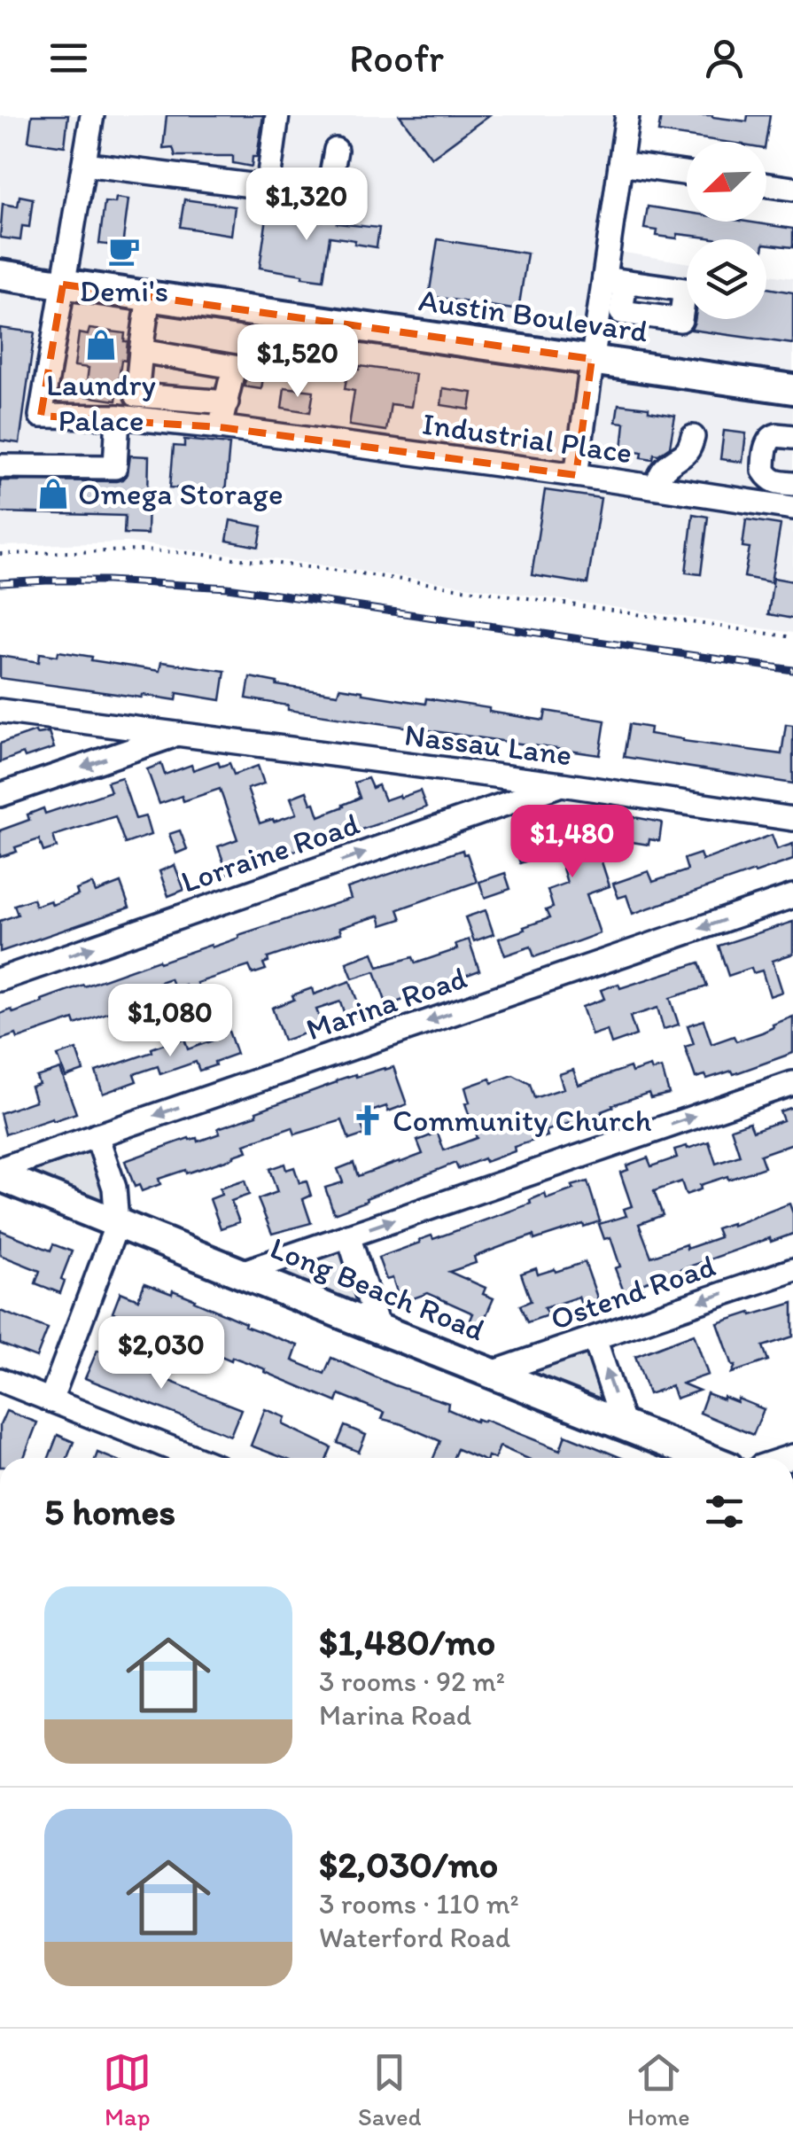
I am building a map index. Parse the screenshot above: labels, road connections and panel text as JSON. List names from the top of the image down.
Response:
{
  "streets": {
    "main road": ["Austin Boulevard", "Long Beach Road"],
    "street": [
      "Industrial Place",
      "Nassau Lane",
      "Lorraine Road",
      "Marina Road",
      "Ostend Road"
    ]
  },
  "crossings": [
    ["Austin Boulevard", "Industrial Place"],
    ["Nassau Lane", "Lorraine Road"],
    ["Long Beach Road", "Ostend Road"]
  ],
  "places": {
    "cafe": ["Demi's"],
    "shop": ["Laundry Palace", "Omega Storage"],
    "church": ["Community Church"]
  },
  "north": "bottom left",
  "page": {
    "header": "Roofr",
    "price": [
      "$1,320",
      "$1,520",
      "$1,480",
      "$1,080",
      "$2,030"
    ],
    "heading": "5 homes",
    "list": [
      {
        "name": "$1,480/mo",
        "note": "3 rooms · 92 m² · Marina Road"
      },
      {
        "name": "$2,030/mo",
        "note": "3 rooms · 110 m² · Waterford Road"
      }
    ],
    "tabs": ["Map", "Saved", "Home"]
  }
}
